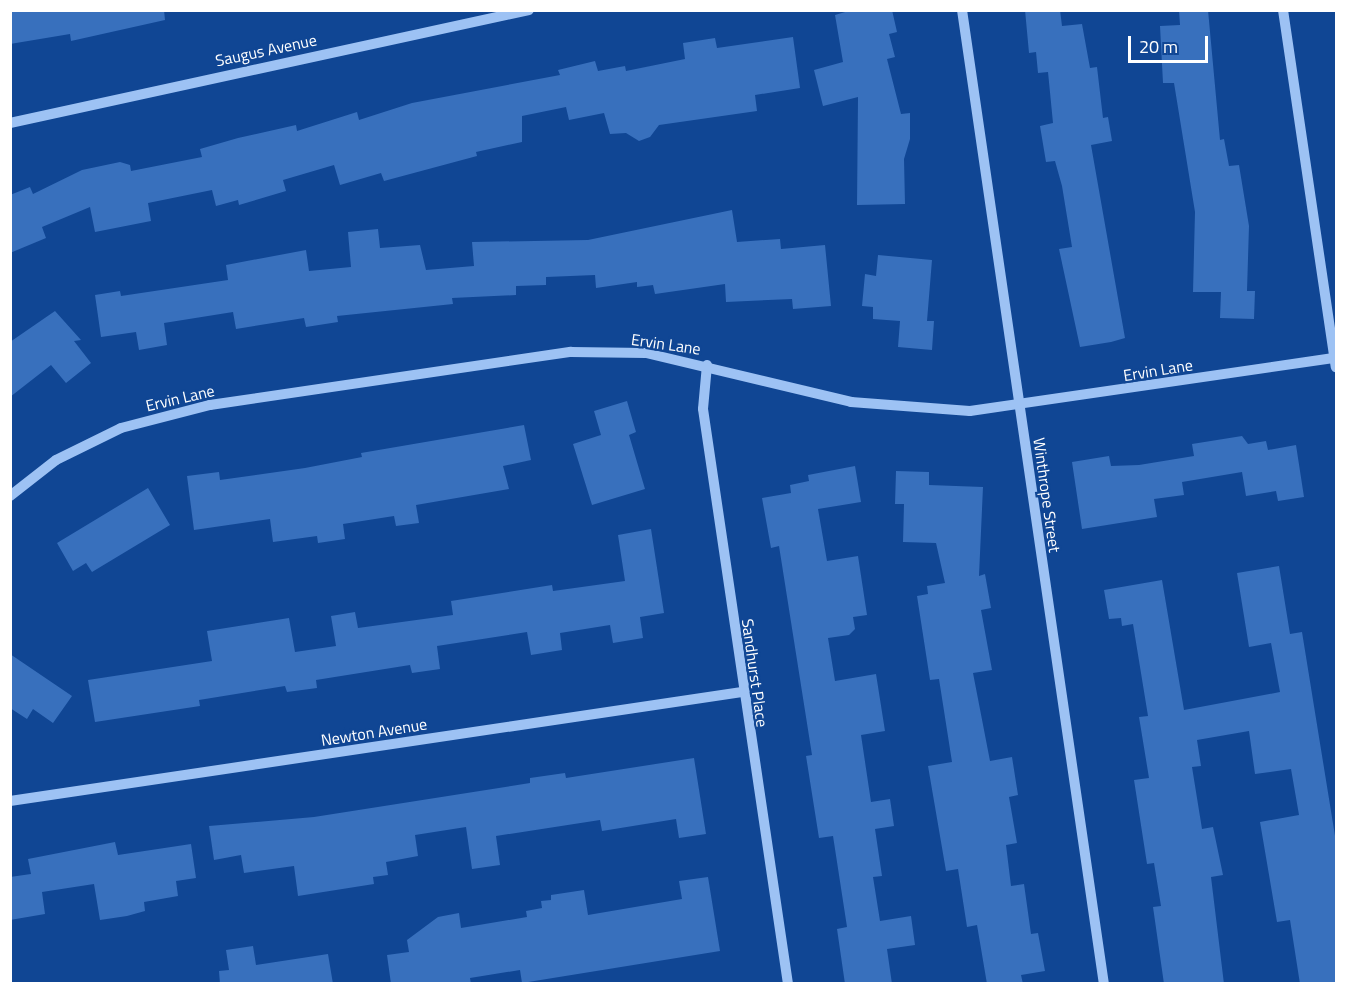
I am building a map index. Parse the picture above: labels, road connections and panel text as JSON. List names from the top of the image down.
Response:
{
  "streets": {
    "street": [
      "Saugus Avenue",
      "Ervin Lane",
      "Winthrope Street",
      "Sandhurst Place",
      "Newton Avenue"
    ]
  },
  "crossings": [
    ["Ervin Lane", "Winthrope Street"],
    ["Ervin Lane", "Sandhurst Place"],
    ["Sandhurst Place", "Newton Avenue"]
  ],
  "scale_bar": "20 m"
}
